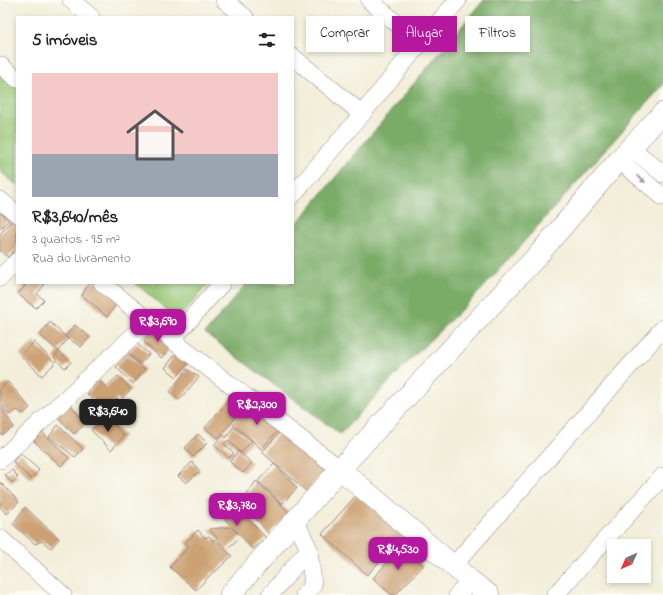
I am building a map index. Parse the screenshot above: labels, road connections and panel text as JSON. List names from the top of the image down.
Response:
{
  "north": "bottom left",
  "page": {
    "chip": ["Comprar", "Alugar", "Filtros"],
    "heading": "5 imóveis",
    "list": [
      {
        "name": "R$3,640/mês",
        "note": "3 quartos · 95 m² · Rua do Livramento"
      }
    ],
    "price": [
      "R$3,690",
      "R$2,300",
      "R$3,640",
      "R$3,780",
      "R$4,530"
    ]
  }
}
